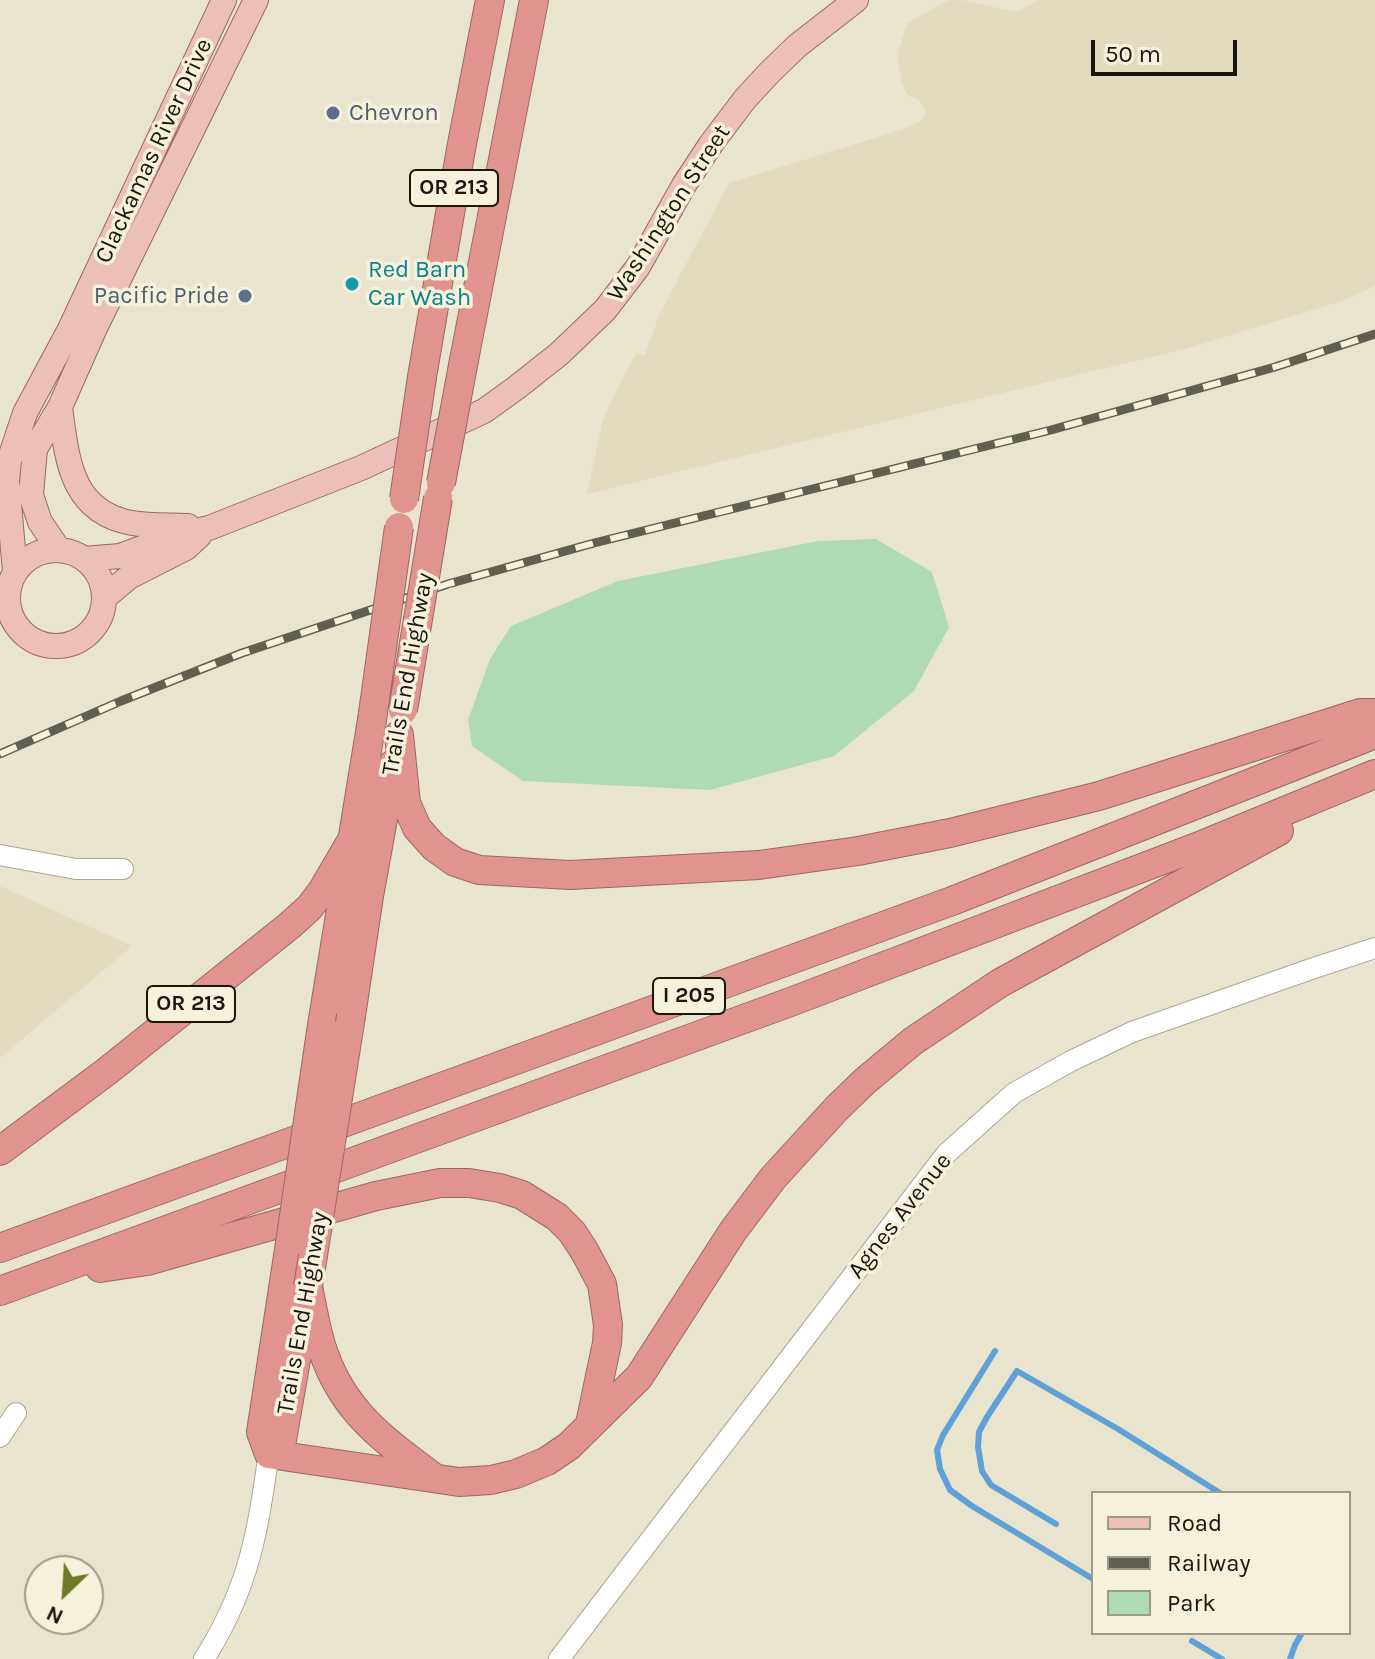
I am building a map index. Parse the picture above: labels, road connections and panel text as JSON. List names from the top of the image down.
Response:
{
  "streets": {
    "highway": ["OR 213", "Trails End Highway", "I 205"],
    "main road": ["Clackamas River Drive", "Washington Street"],
    "street": ["Agnes Avenue"]
  },
  "crossings": [
    ["Clackamas River Drive", "Washington Street"],
    ["OR 213", "Trails End Highway"]
  ],
  "places": ["Chevron", "Red Barn Car Wash", "Pacific Pride"],
  "legend": ["Road", "Railway", "Park"],
  "scale_bar": "50 m",
  "north": "bottom left"
}
